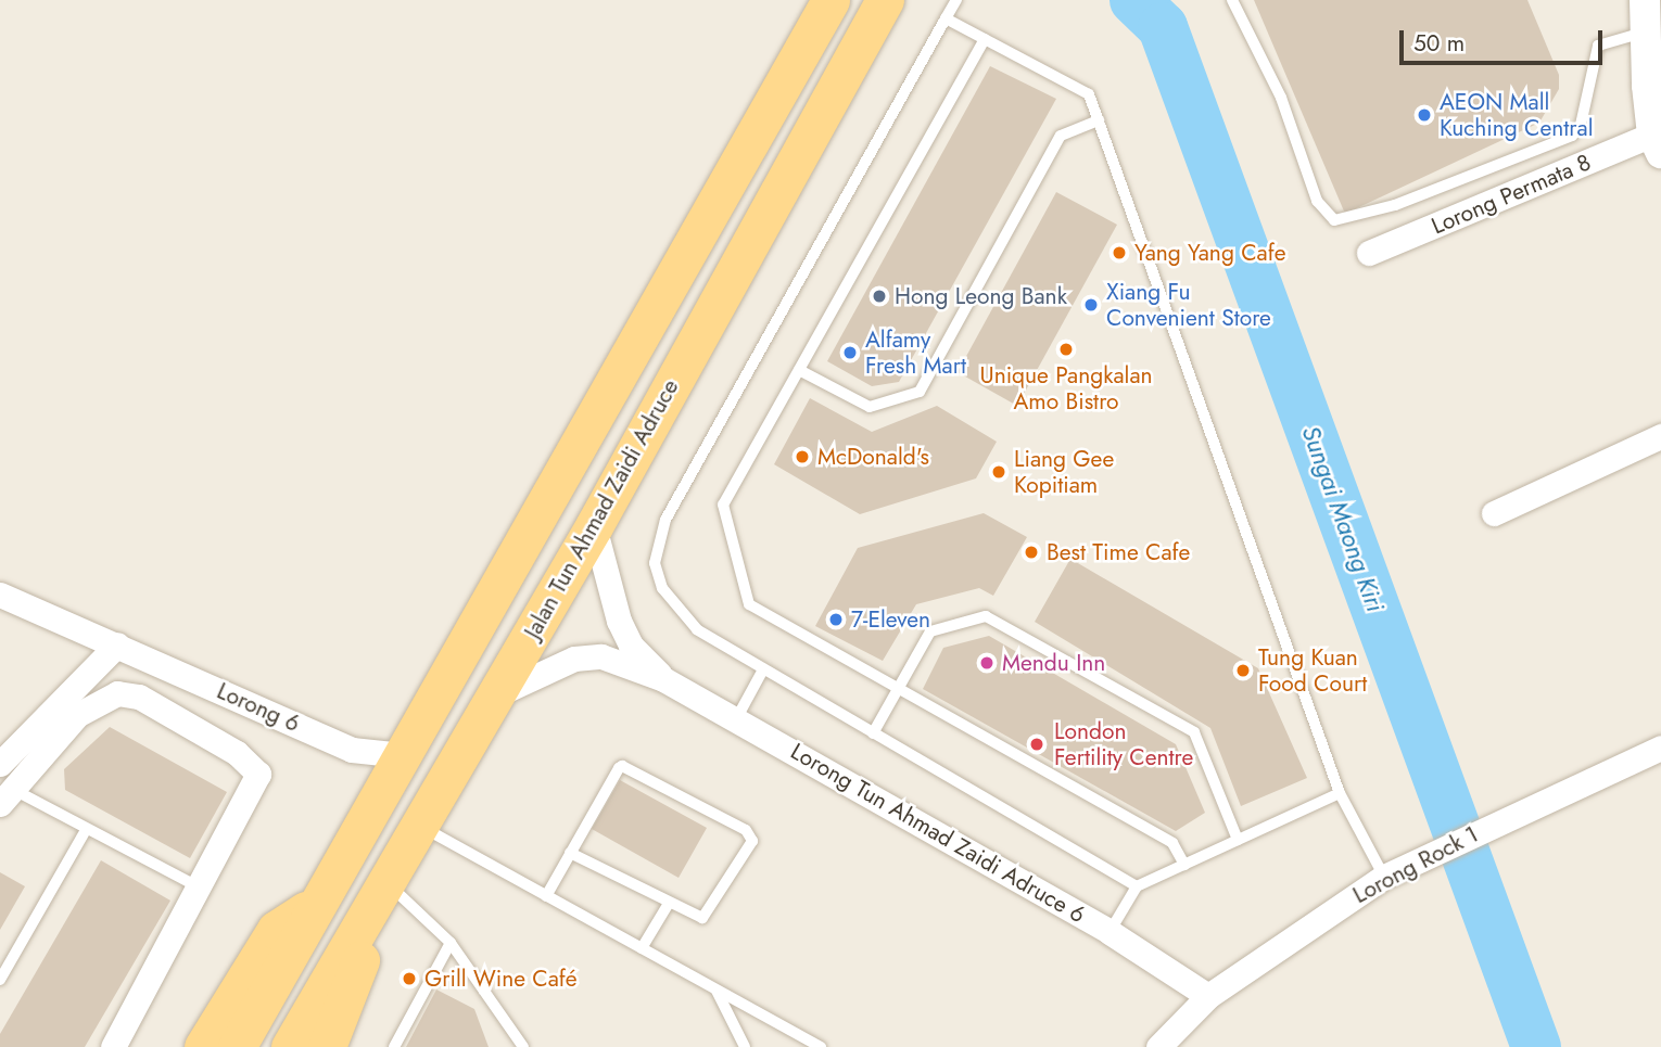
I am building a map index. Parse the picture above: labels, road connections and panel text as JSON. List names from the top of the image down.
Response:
{
  "streets": {
    "main road": ["Jalan Tun Ahmad Zaidi Adruce"],
    "street": [
      "Lorong Permata 8",
      "Lorong 6",
      "Lorong Tun Ahmad Zaidi Adruce 6",
      "Lorong Rock 1"
    ]
  },
  "crossings": [
    ["Jalan Tun Ahmad Zaidi Adruce", "Lorong Tun Ahmad Zaidi Adruce 6"],
    ["Lorong Tun Ahmad Zaidi Adruce 6", "Lorong Rock 1"]
  ],
  "water": ["Sungai Maong Kiri"],
  "places": [
    "AEON Mall Kuching Central",
    "Yang Yang Cafe",
    "Hong Leong Bank",
    "Xiang Fu Convenient Store",
    "Unique Pangkalan Amo Bistro",
    "Alfamy Fresh Mart",
    "McDonald's",
    "Liang Gee Kopitiam",
    "Best Time Cafe",
    "7-Eleven",
    "Mendu Inn",
    "Tung Kuan Food Court",
    "London Fertility Centre",
    "Grill Wine Café"
  ],
  "scale_bar": "50 m"
}
